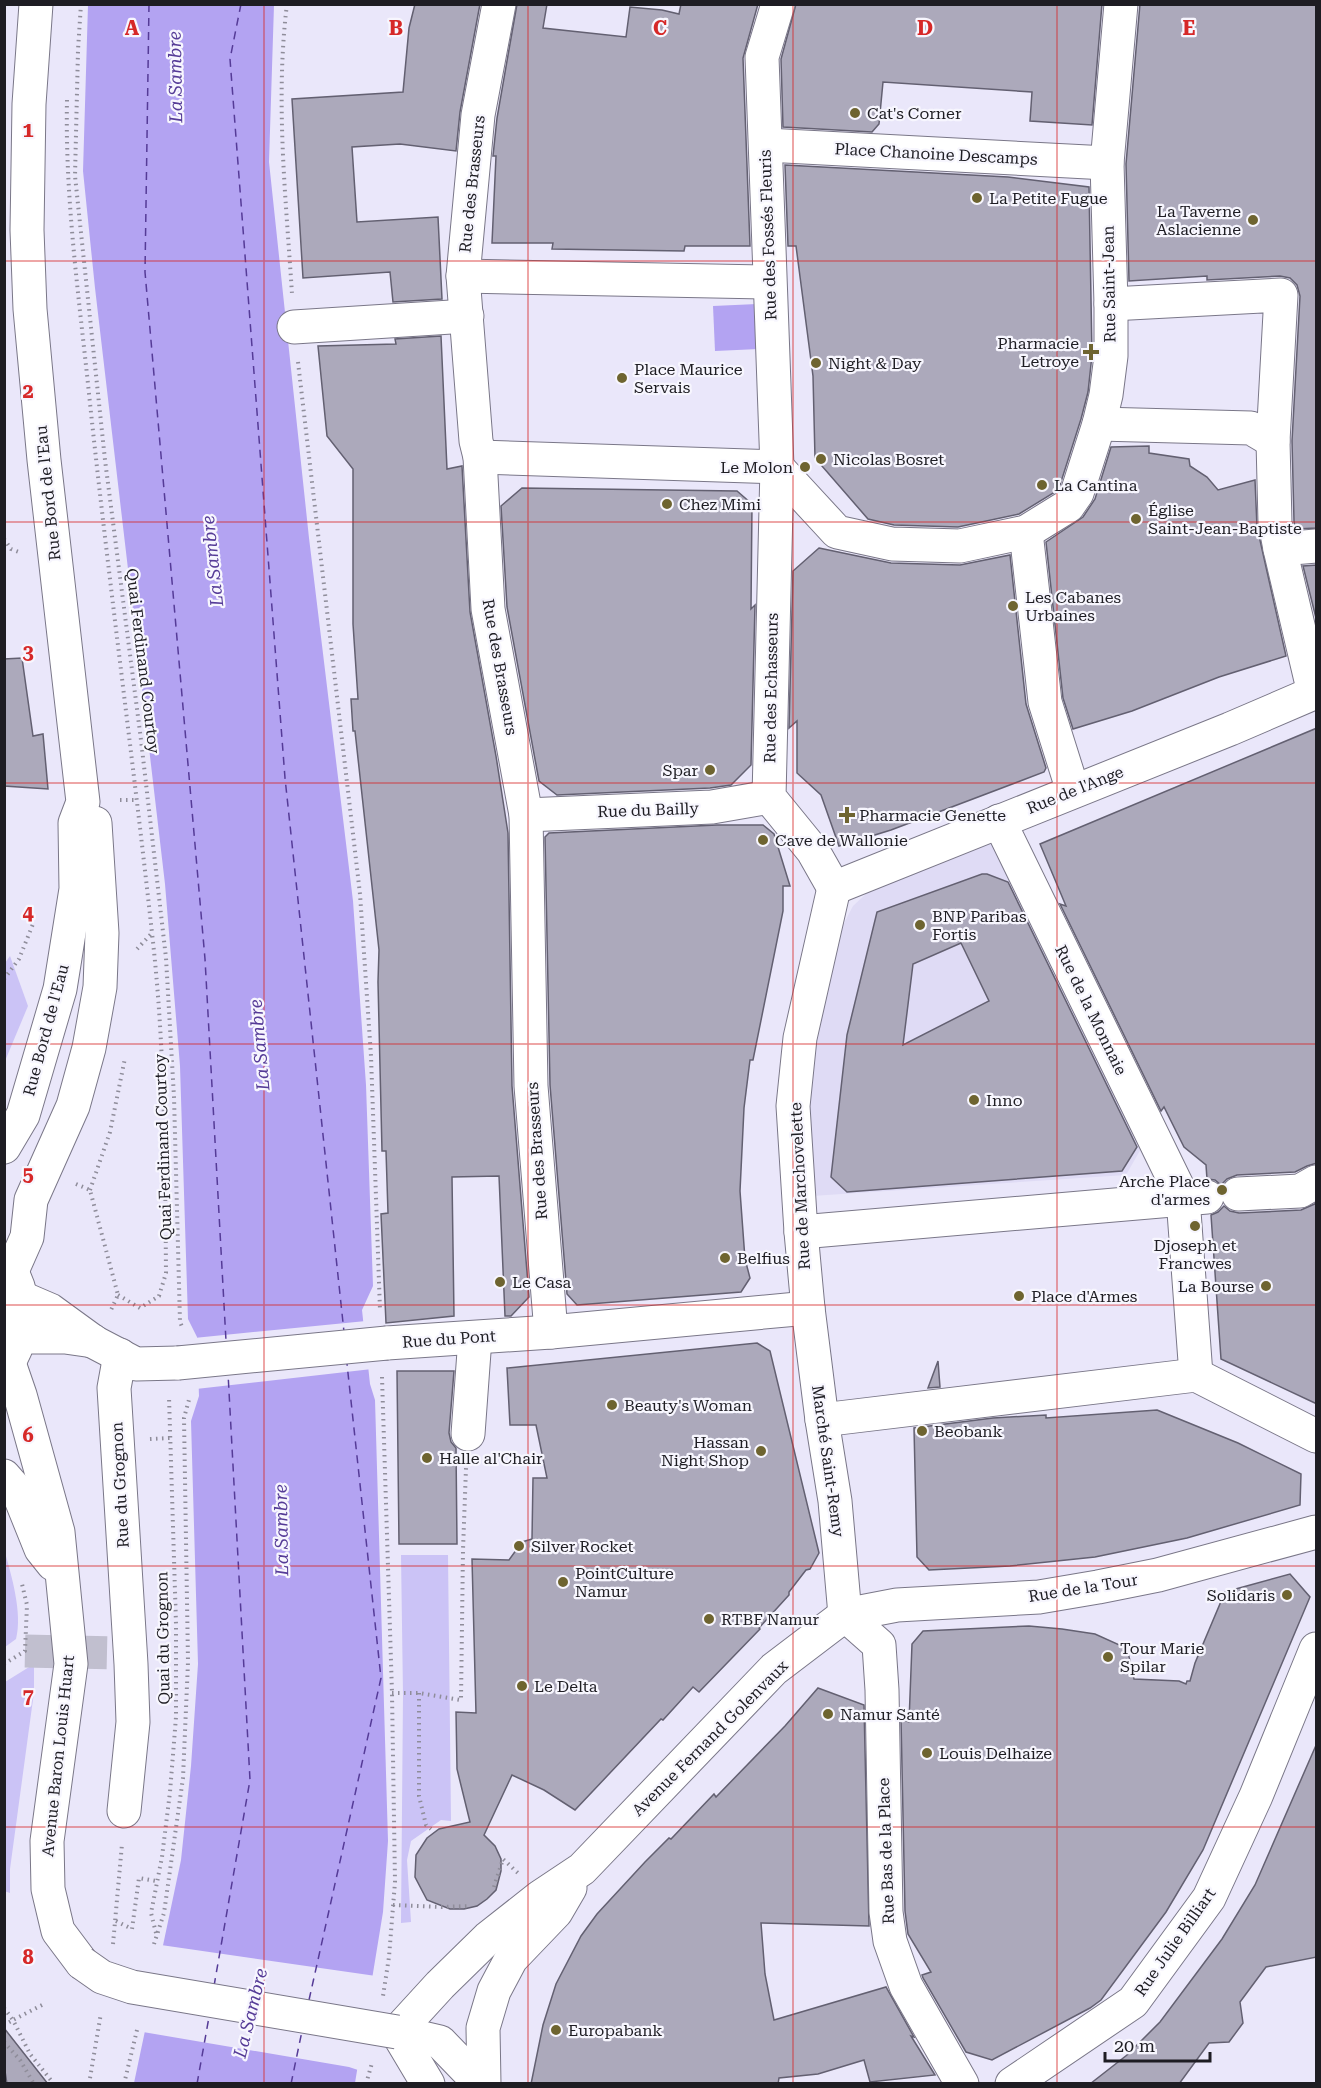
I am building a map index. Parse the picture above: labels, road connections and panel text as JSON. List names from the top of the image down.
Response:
{
  "streets": {
    "street": [
      "Place Chanoine Descamps",
      "Rue des Brasseurs",
      "Rue des Fossés Fleuris",
      "Rue Saint-Jean",
      "Rue Bord de l'Eau",
      "Rue des Echasseurs",
      "Rue de l'Ange",
      "Rue du Bailly",
      "Rue de la Monnaie",
      "Rue de Marchovelette",
      "Rue du Pont",
      "Marché Saint-Remy",
      "Rue du Grognon",
      "Rue de la Tour",
      "Avenue Fernand Golenvaux",
      "Avenue Baron Louis Huart",
      "Rue Bas de la Place",
      "Rue Julie Billiart"
    ],
    "path": ["Quai Ferdinand Courtoy", "Quai du Grognon"]
  },
  "crossings": [
    ["Place Chanoine Descamps", "Rue des Fossés Fleuris"],
    ["Place Chanoine Descamps", "Rue Saint-Jean"],
    ["Rue des Brasseurs", "Rue du Bailly"],
    ["Rue des Brasseurs", "Rue du Pont"],
    ["Rue des Fossés Fleuris", "Rue Saint-Jean"],
    ["Rue des Fossés Fleuris", "Rue des Echasseurs"],
    ["Rue Saint-Jean", "Rue des Echasseurs"],
    ["Rue Bord de l'Eau", "Rue du Pont"],
    ["Rue des Echasseurs", "Rue du Bailly"],
    ["Rue de l'Ange", "Rue de la Monnaie"],
    ["Rue de l'Ange", "Rue de Marchovelette"],
    ["Rue de Marchovelette", "Rue du Pont"],
    ["Rue de Marchovelette", "Marché Saint-Remy"],
    ["Rue du Pont", "Marché Saint-Remy"],
    ["Rue du Pont", "Rue du Grognon"],
    ["Rue du Pont", "Quai du Grognon"],
    ["Rue du Pont", "Avenue Baron Louis Huart"],
    ["Marché Saint-Remy", "Rue de la Tour"],
    ["Marché Saint-Remy", "Avenue Fernand Golenvaux"],
    ["Marché Saint-Remy", "Rue Bas de la Place"],
    ["Rue de la Tour", "Avenue Fernand Golenvaux"],
    ["Rue de la Tour", "Rue Bas de la Place"],
    ["Avenue Fernand Golenvaux", "Avenue Baron Louis Huart"],
    ["Avenue Fernand Golenvaux", "Rue Bas de la Place"]
  ],
  "water": ["La Sambre"],
  "places": {
    "other": [
      "Cat's Corner",
      "La Petite Fugue",
      "La Taverne Aslacienne",
      "Night & Day",
      "Place Maurice Servais",
      "Nicolas Bosret",
      "Le Molon",
      "La Cantina",
      "Chez Mimi",
      "Église Saint-Jean-Baptiste",
      "Les Cabanes Urbaines",
      "Spar",
      "Cave de Wallonie",
      "BNP Paribas Fortis",
      "Inno",
      "Arche Place d'armes",
      "Djoseph et Francwes",
      "Belfius",
      "Le Casa",
      "La Bourse",
      "Place d'Armes",
      "Beauty's Woman",
      "Beobank",
      "Hassan Night Shop",
      "Halle al'Chair",
      "Silver Rocket",
      "PointCulture Namur",
      "Solidaris",
      "RTBF Namur",
      "Tour Marie Spilar",
      "Le Delta",
      "Namur Santé",
      "Louis Delhaize",
      "Europabank"
    ],
    "health": ["Pharmacie Letroye", "Pharmacie Genette"]
  },
  "scale_bar": "20 m",
  "grid": {
    "columns": [
      "A",
      "B",
      "C",
      "D",
      "E"
    ],
    "rows": [
      "1",
      "2",
      "3",
      "4",
      "5",
      "6",
      "7",
      "8"
    ]
  }
}
